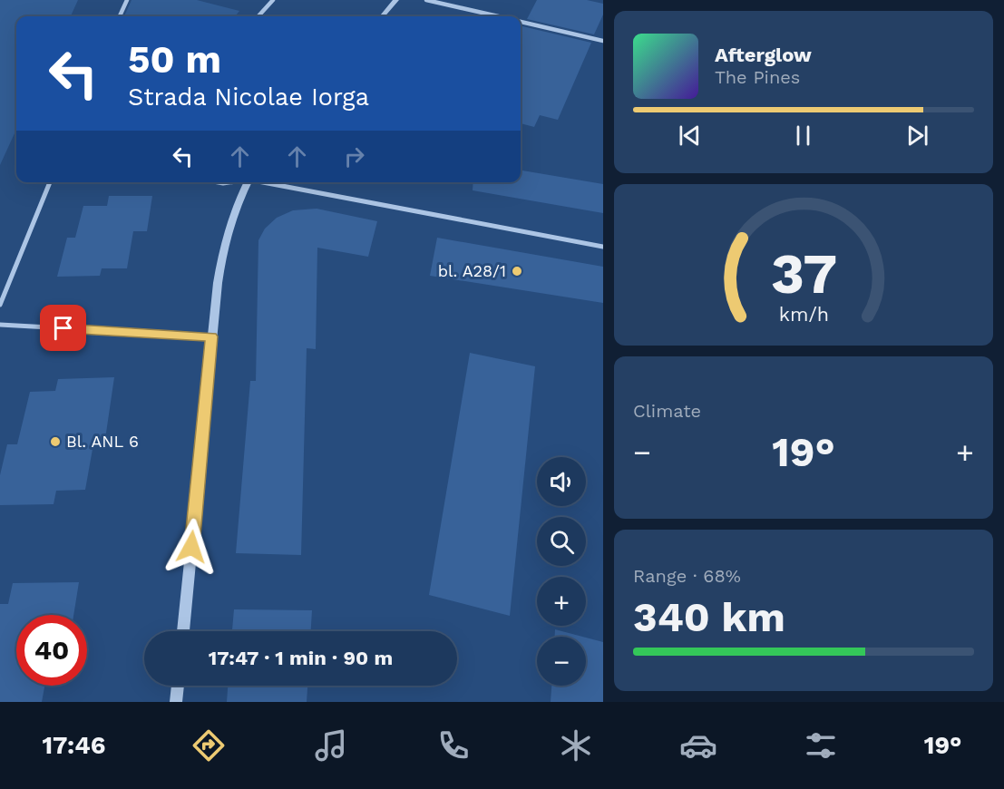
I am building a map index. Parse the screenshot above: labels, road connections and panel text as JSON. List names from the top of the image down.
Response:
{
  "places": ["bl. A28/1", "Bl. ANL 6"],
  "page": {
    "turn": ["50 m", "Strada Nicolae Iorga"],
    "song": ["Afterglow", "The Pines"],
    "tile": [
      "Climate",
      ["Range · 68%", "340 km"]
    ],
    "heat": ["−", "19°", "+"],
    "map_buttons": ["+", "−"],
    "limit": "40",
    "trip": "17:47 · 1 min · 90 m",
    "tabs": ["17:46", "19°"],
    "gauge": ["37", "km/h"]
  }
}
